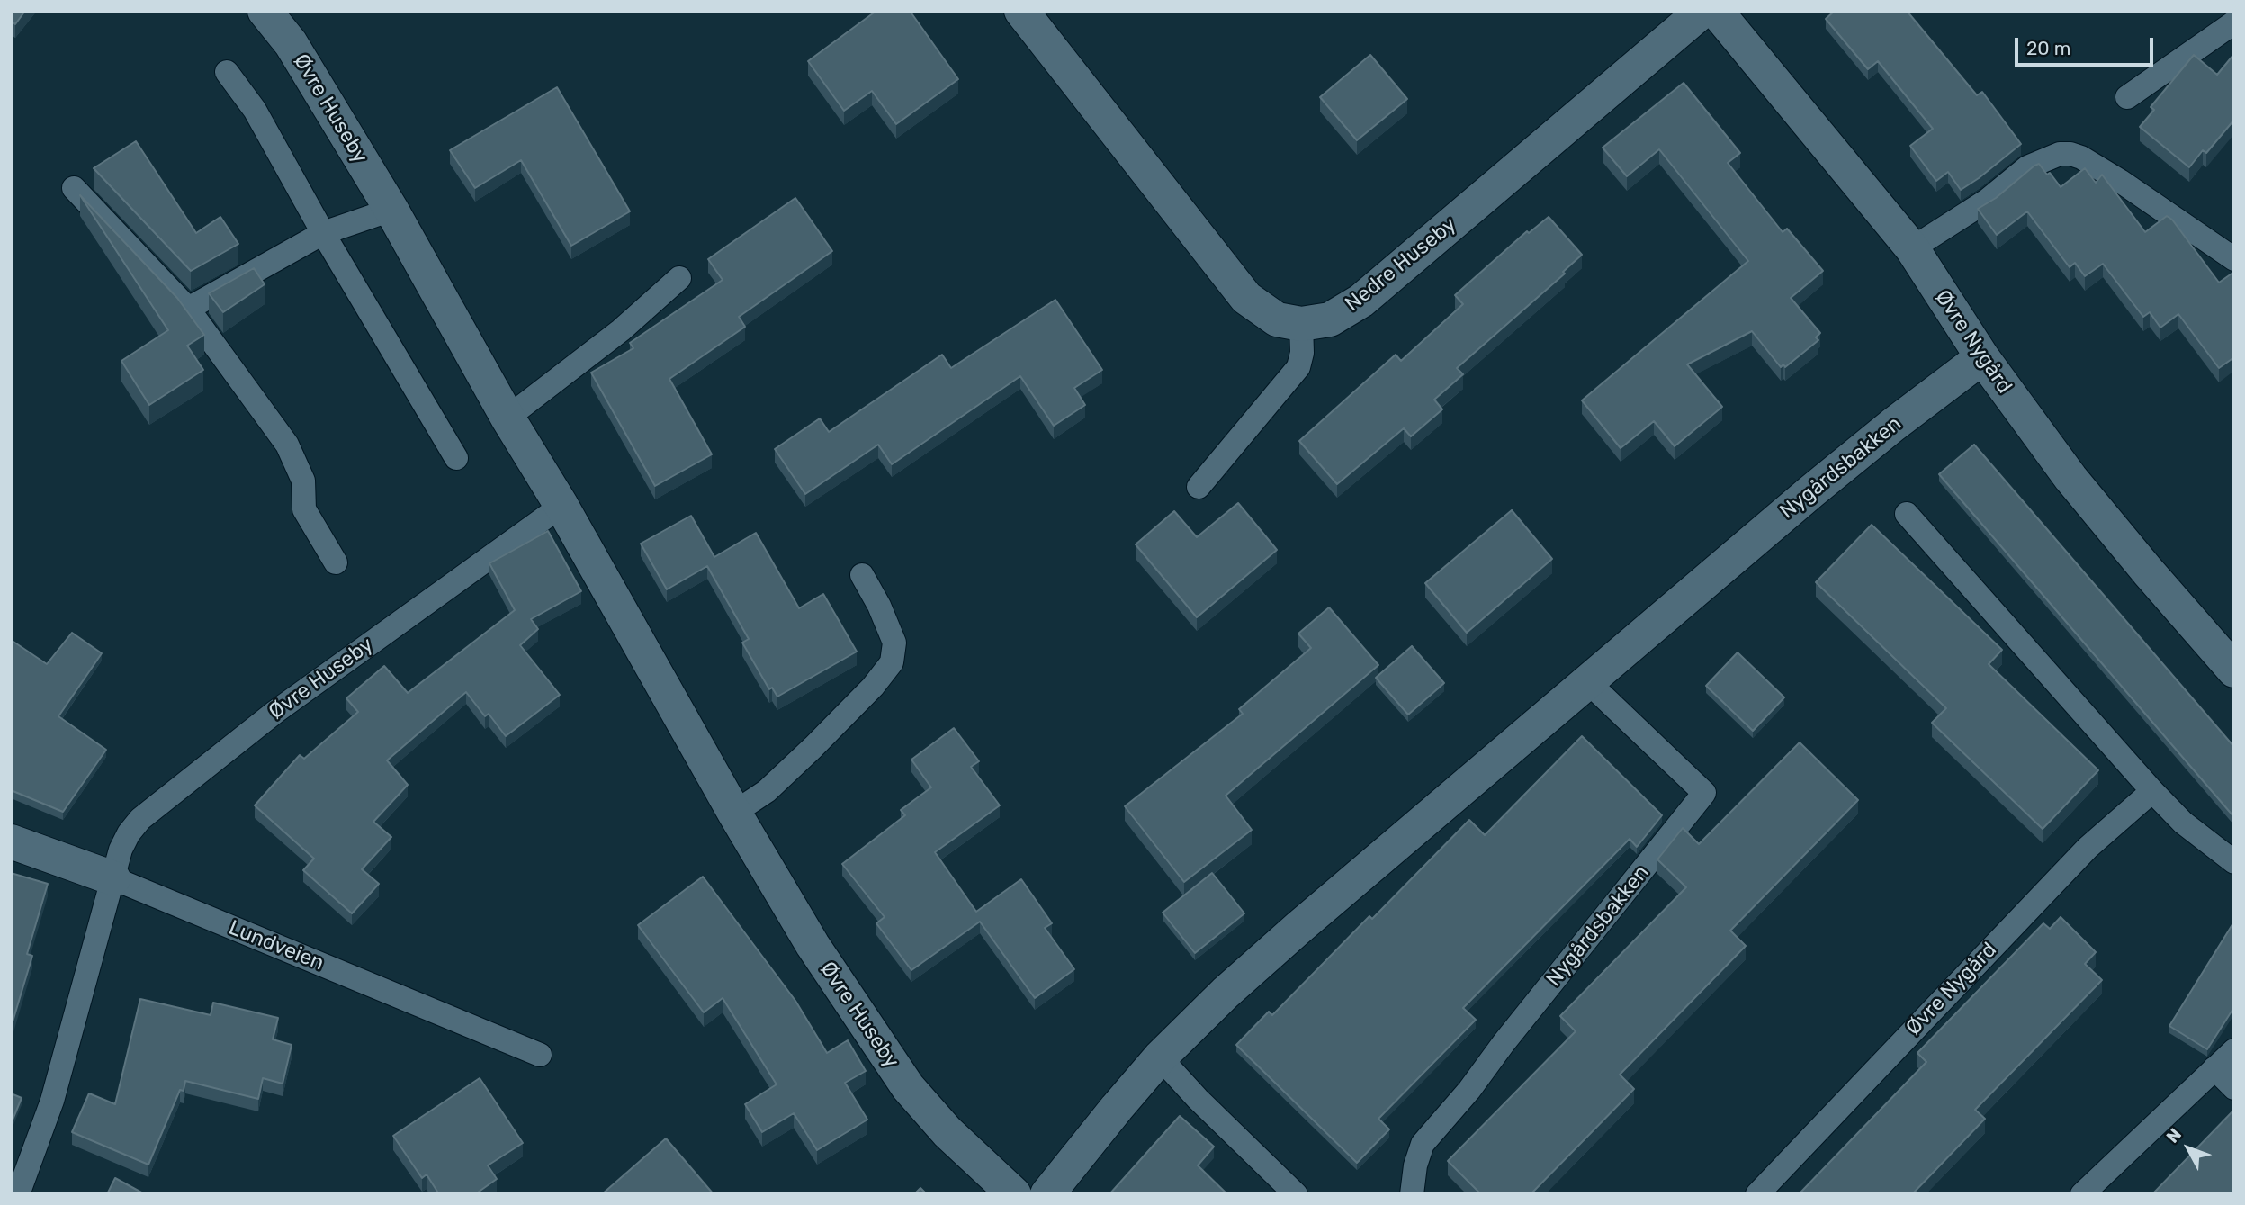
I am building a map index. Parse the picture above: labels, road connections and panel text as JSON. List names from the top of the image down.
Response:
{
  "streets": {
    "street": [
      "Øvre Huseby",
      "Nedre Huseby",
      "Øvre Nygård",
      "Nygårdsbakken",
      "Lundveien"
    ]
  },
  "crossings": [
    ["Øvre Huseby", "Lundveien"],
    ["Øvre Nygård", "Nygårdsbakken"]
  ],
  "scale_bar": "20 m",
  "north": "top left"
}
